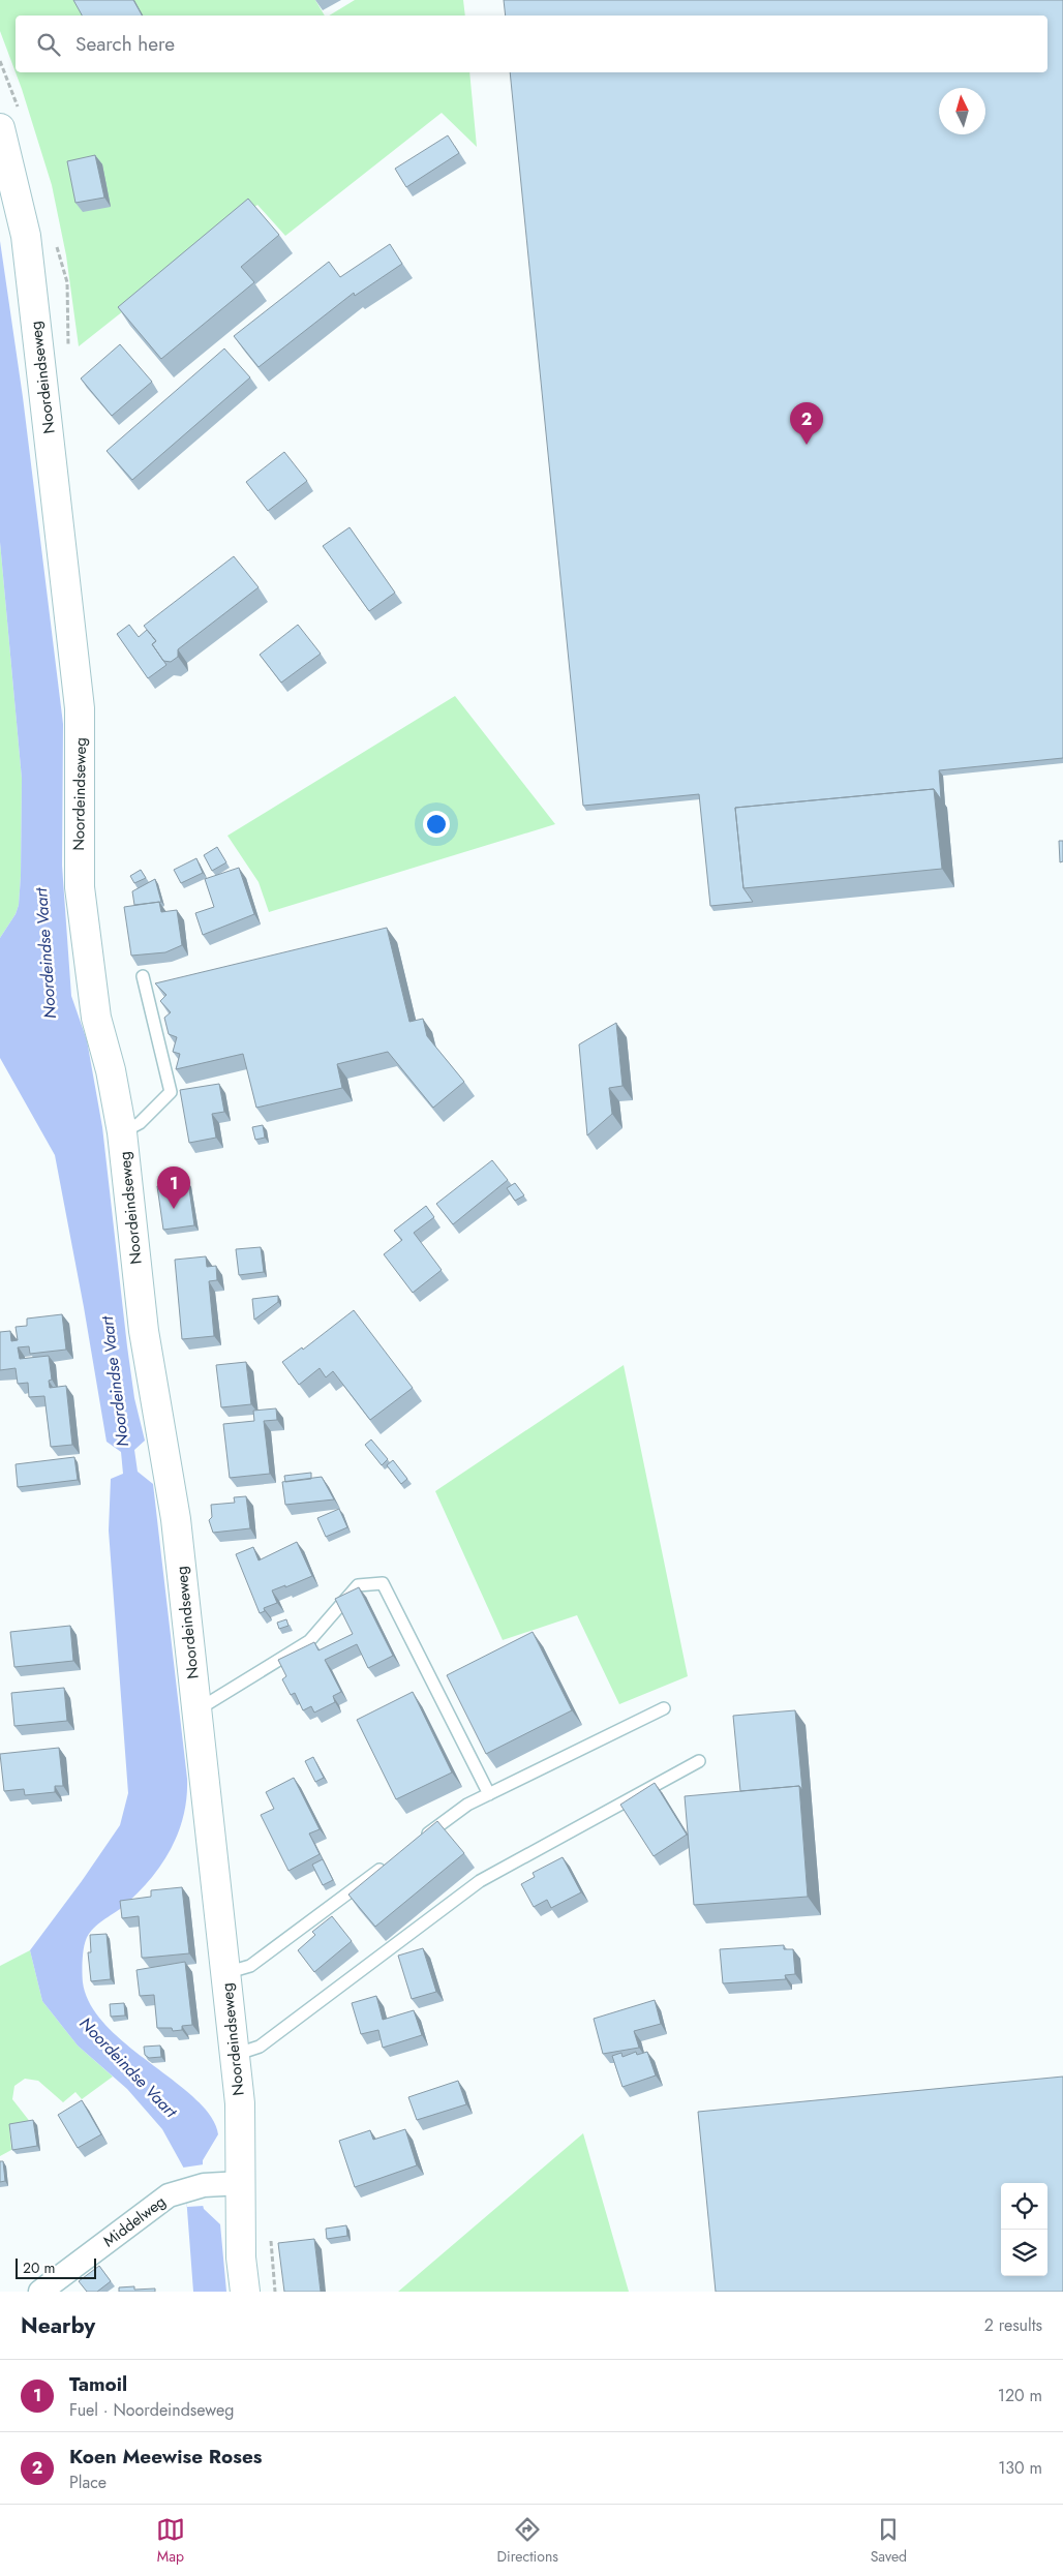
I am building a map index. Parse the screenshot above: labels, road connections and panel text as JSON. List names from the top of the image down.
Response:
{
  "streets": {
    "street": ["Noordeindseweg", "Middelweg"]
  },
  "crossings": [
    ["Noordeindseweg", "Middelweg"]
  ],
  "water": ["Noordeindse Vaart"],
  "scale_bar": "20 m",
  "north": "top",
  "page": {
    "search": "Search here",
    "pins": ["2", "1"],
    "scale": "20 m",
    "heading": ["Nearby", "2 results"],
    "list": [
      {
        "mark": "1",
        "name": "Tamoil",
        "note": "Fuel · Noordeindseweg",
        "value": "120 m"
      },
      {
        "mark": "2",
        "name": "Koen Meewise Roses",
        "note": "Place",
        "value": "130 m"
      }
    ],
    "nav": ["Map", "Directions", "Saved"]
  }
}
